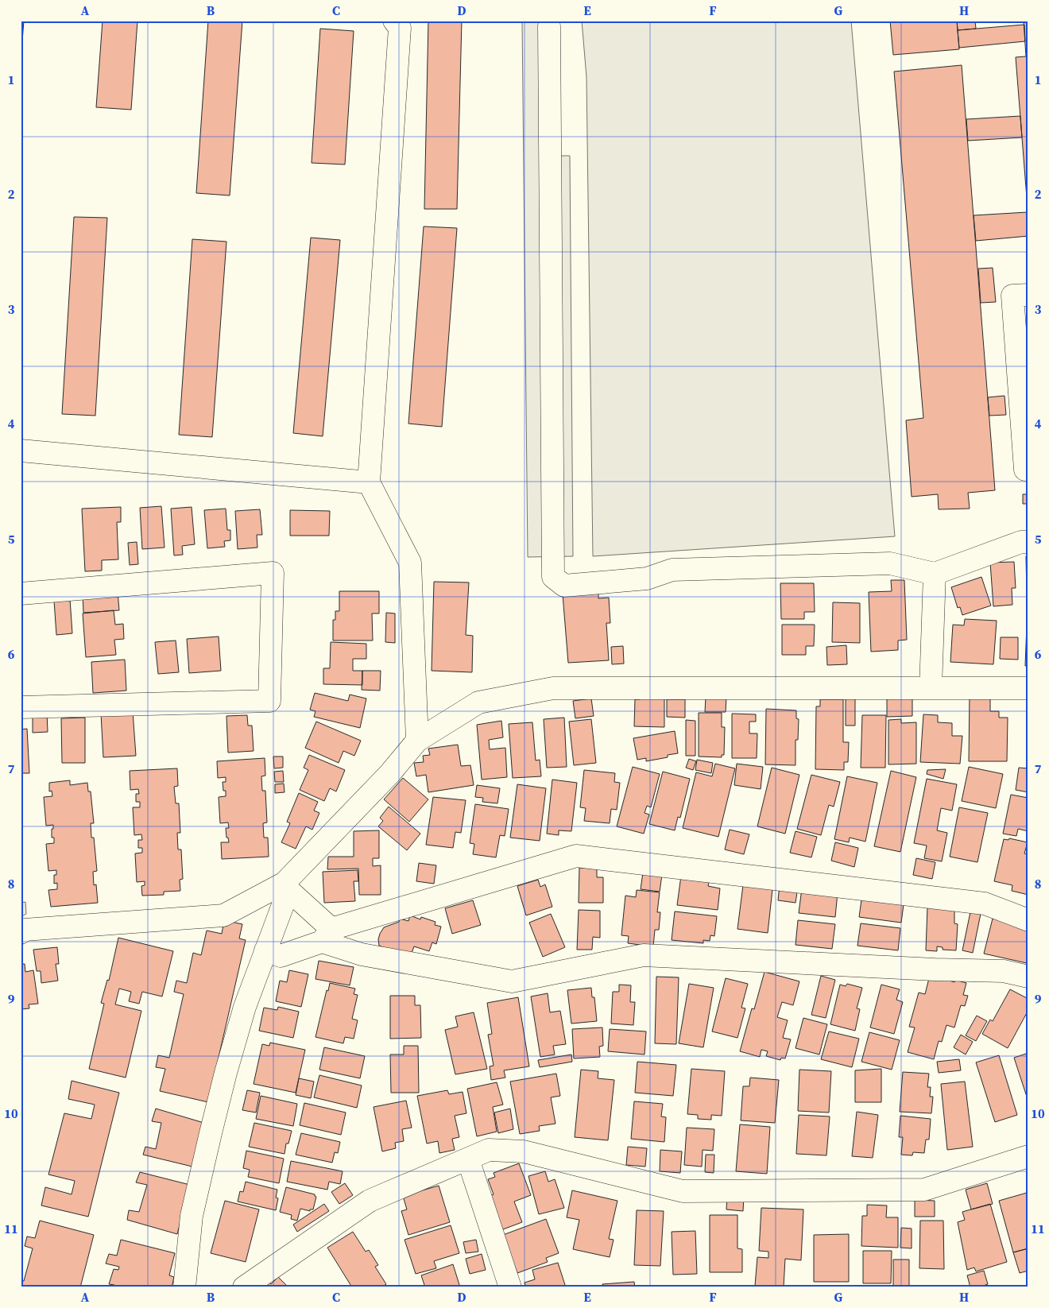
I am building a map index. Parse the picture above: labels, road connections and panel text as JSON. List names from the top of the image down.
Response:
{
  "grid": {
    "columns": [
      "A",
      "B",
      "C",
      "D",
      "E",
      "F",
      "G",
      "H"
    ],
    "rows": [
      "1",
      "2",
      "3",
      "4",
      "5",
      "6",
      "7",
      "8",
      "9",
      "10",
      "11"
    ]
  }
}
